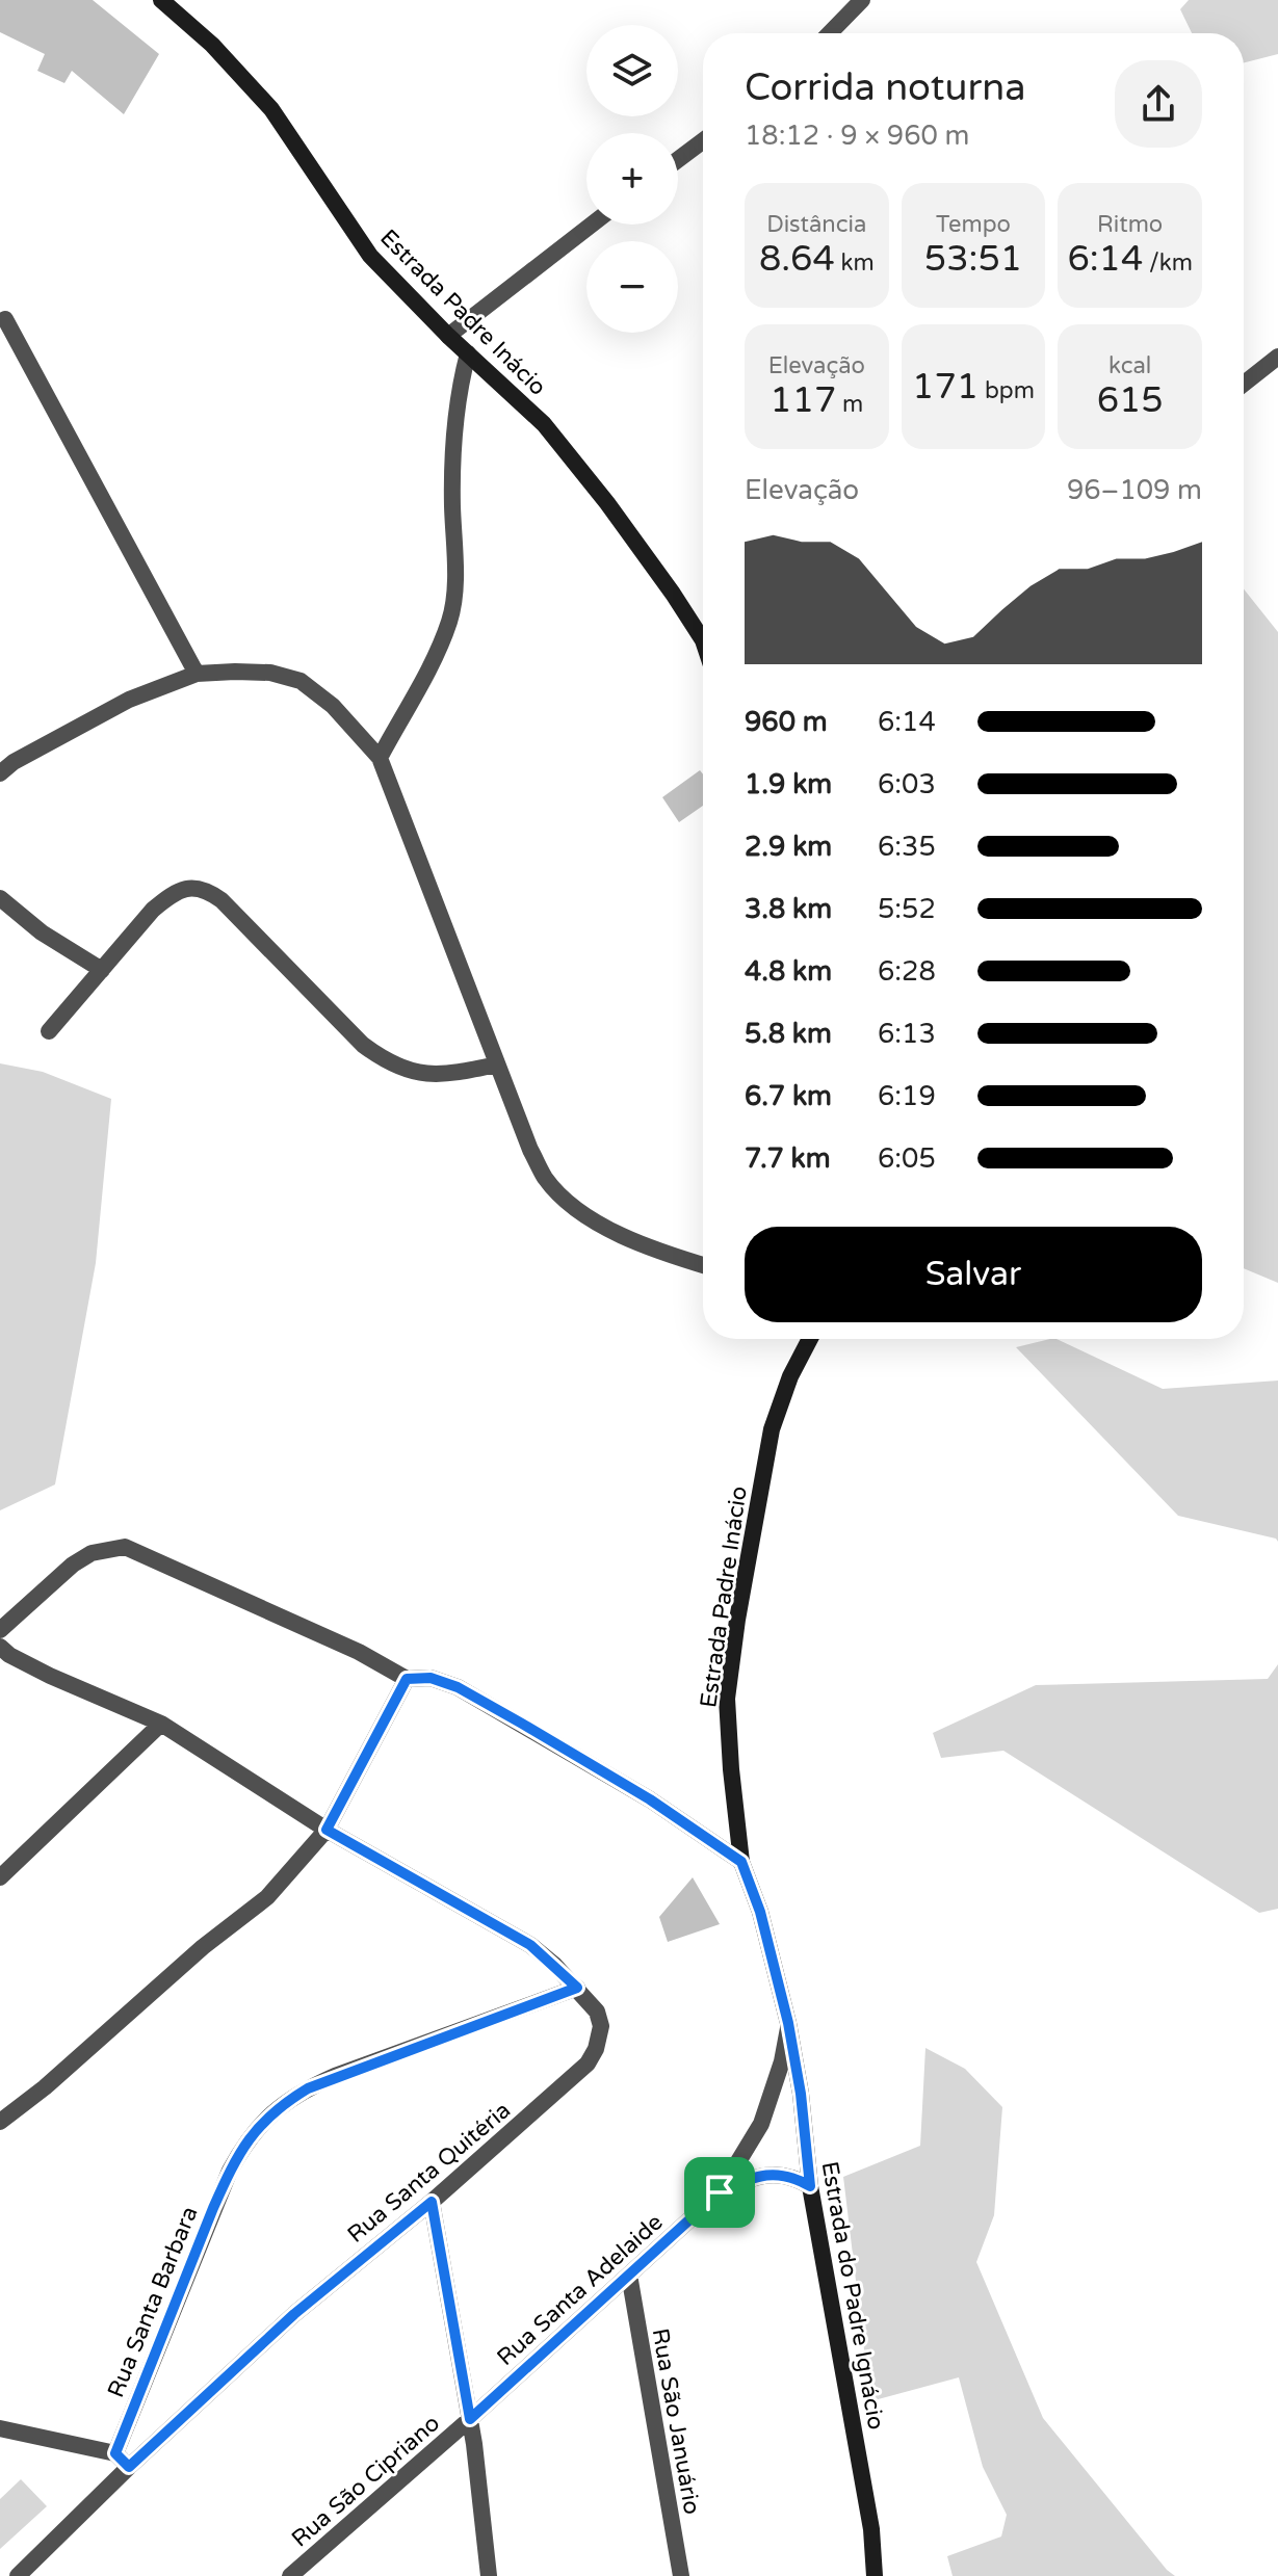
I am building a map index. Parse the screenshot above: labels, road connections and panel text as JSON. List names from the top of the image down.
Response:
{
  "streets": {
    "street": [
      "Estrada Padre Inácio",
      "Rua Santa Quitéria",
      "Rua Santa Adelaide",
      "Estrada do Padre Ignácio",
      "Rua Santa Barbara",
      "Rua São Januário",
      "Rua São Cipriano"
    ]
  },
  "crossings": [
    ["Estrada Padre Inácio", "Rua Santa Adelaide"],
    ["Estrada Padre Inácio", "Estrada do Padre Ignácio"],
    ["Rua Santa Quitéria", "Rua Santa Barbara"],
    ["Rua Santa Adelaide", "Estrada do Padre Ignácio"],
    ["Rua Santa Adelaide", "Rua São Januário"],
    ["Rua Santa Adelaide", "Rua São Cipriano"]
  ],
  "page": {
    "map_buttons": ["+", "−"],
    "heading": ["Corrida noturna", "18:12 · 9 × 960 m"],
    "stats": [
      ["Distância", "8.64 km"],
      ["Tempo", "53:51"],
      ["Ritmo", "6:14 /km"],
      ["Elevação", "117 m"],
      ["171 bpm"],
      ["kcal", "615"]
    ],
    "chart": ["Elevação", "96–109 m"],
    "list": [
      {
        "name": "960 m",
        "note": "6:14"
      },
      {
        "name": "1.9 km",
        "note": "6:03"
      },
      {
        "name": "2.9 km",
        "note": "6:35"
      },
      {
        "name": "3.8 km",
        "note": "5:52"
      },
      {
        "name": "4.8 km",
        "note": "6:28"
      },
      {
        "name": "5.8 km",
        "note": "6:13"
      },
      {
        "name": "6.7 km",
        "note": "6:19"
      },
      {
        "name": "7.7 km",
        "note": "6:05"
      }
    ],
    "buttons": "Salvar"
  }
}
